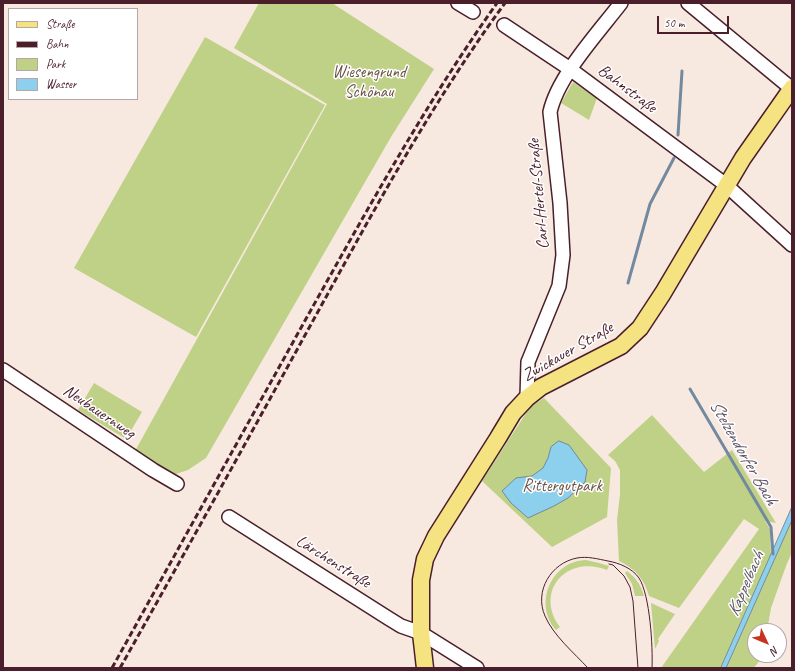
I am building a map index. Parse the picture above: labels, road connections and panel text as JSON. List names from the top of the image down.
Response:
{
  "streets": {
    "main road": ["Zwickauer Straße"],
    "street": [
      "Bahnstraße",
      "Carl-Hertel-Straße",
      "Neubauernweg",
      "Lärchenstraße"
    ]
  },
  "crossings": [
    ["Bahnstraße", "Carl-Hertel-Straße"],
    ["Bahnstraße", "Zwickauer Straße"],
    ["Carl-Hertel-Straße", "Zwickauer Straße"],
    ["Zwickauer Straße", "Lärchenstraße"]
  ],
  "water": ["Stelzendorfer Bach", "Kappelbach"],
  "parks": ["Wiesengrund Schönau", "Rittergutpark"],
  "legend": [
    "Straße",
    "Bahn",
    "Park",
    "Wasser"
  ],
  "scale_bar": "50 m",
  "north": "bottom right"
}
